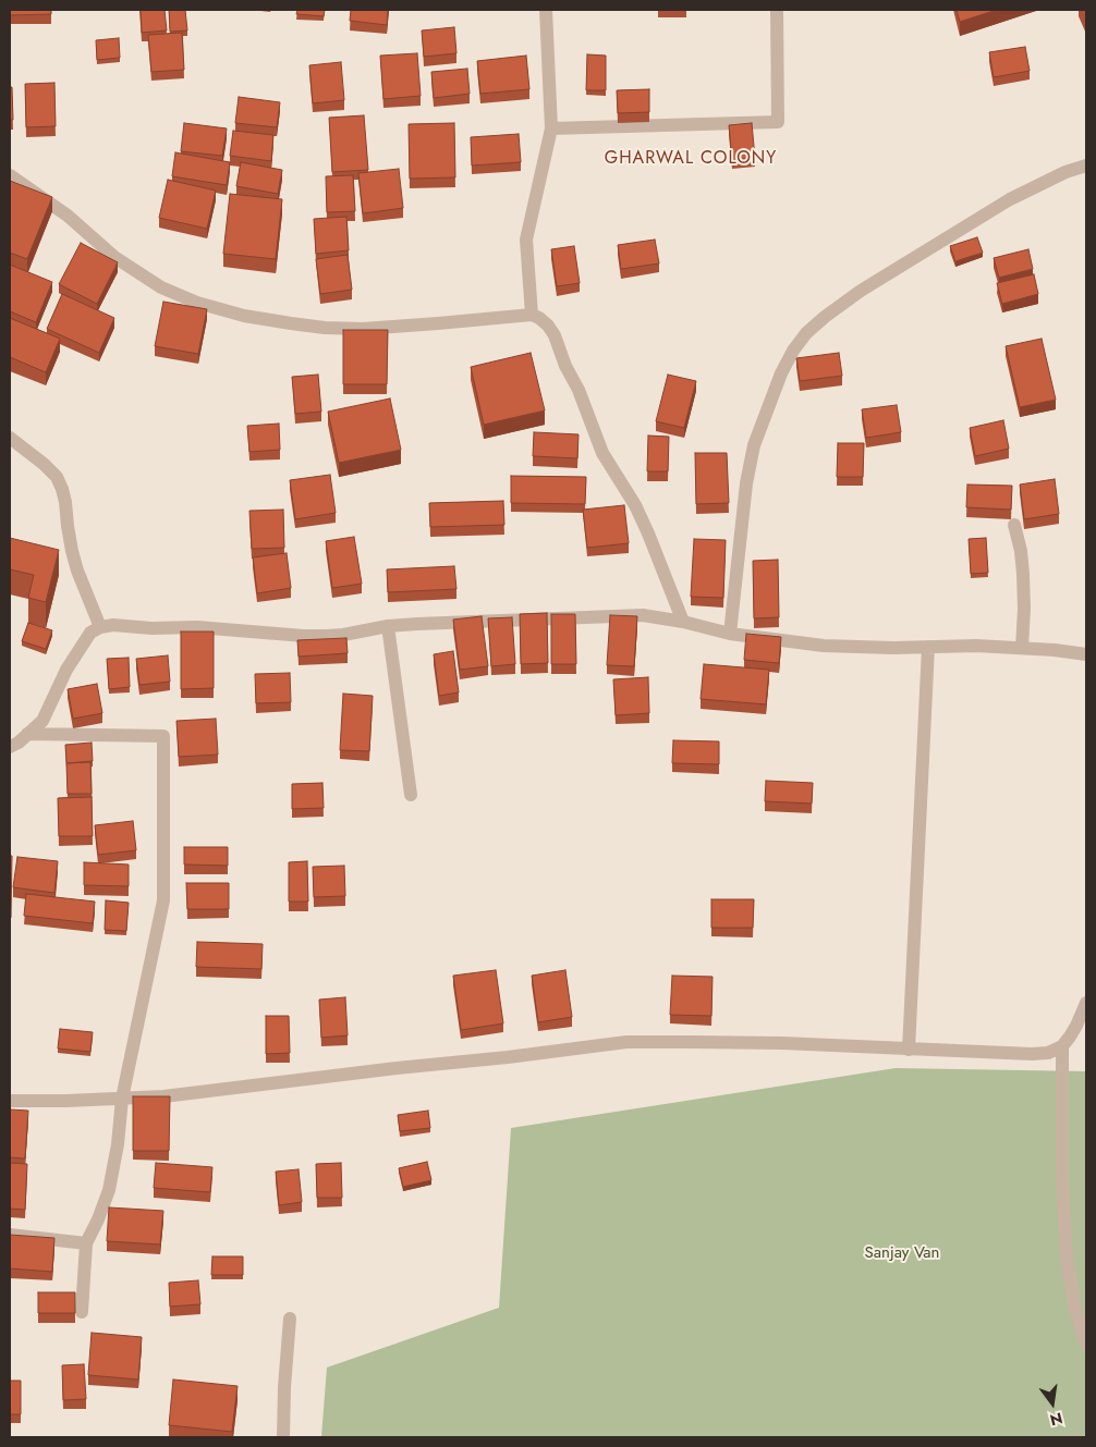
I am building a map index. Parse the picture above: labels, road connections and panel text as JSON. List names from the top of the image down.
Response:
{
  "districts": ["GHARWAL COLONY"],
  "parks": ["Sanjay Van"],
  "north": "bottom"
}
